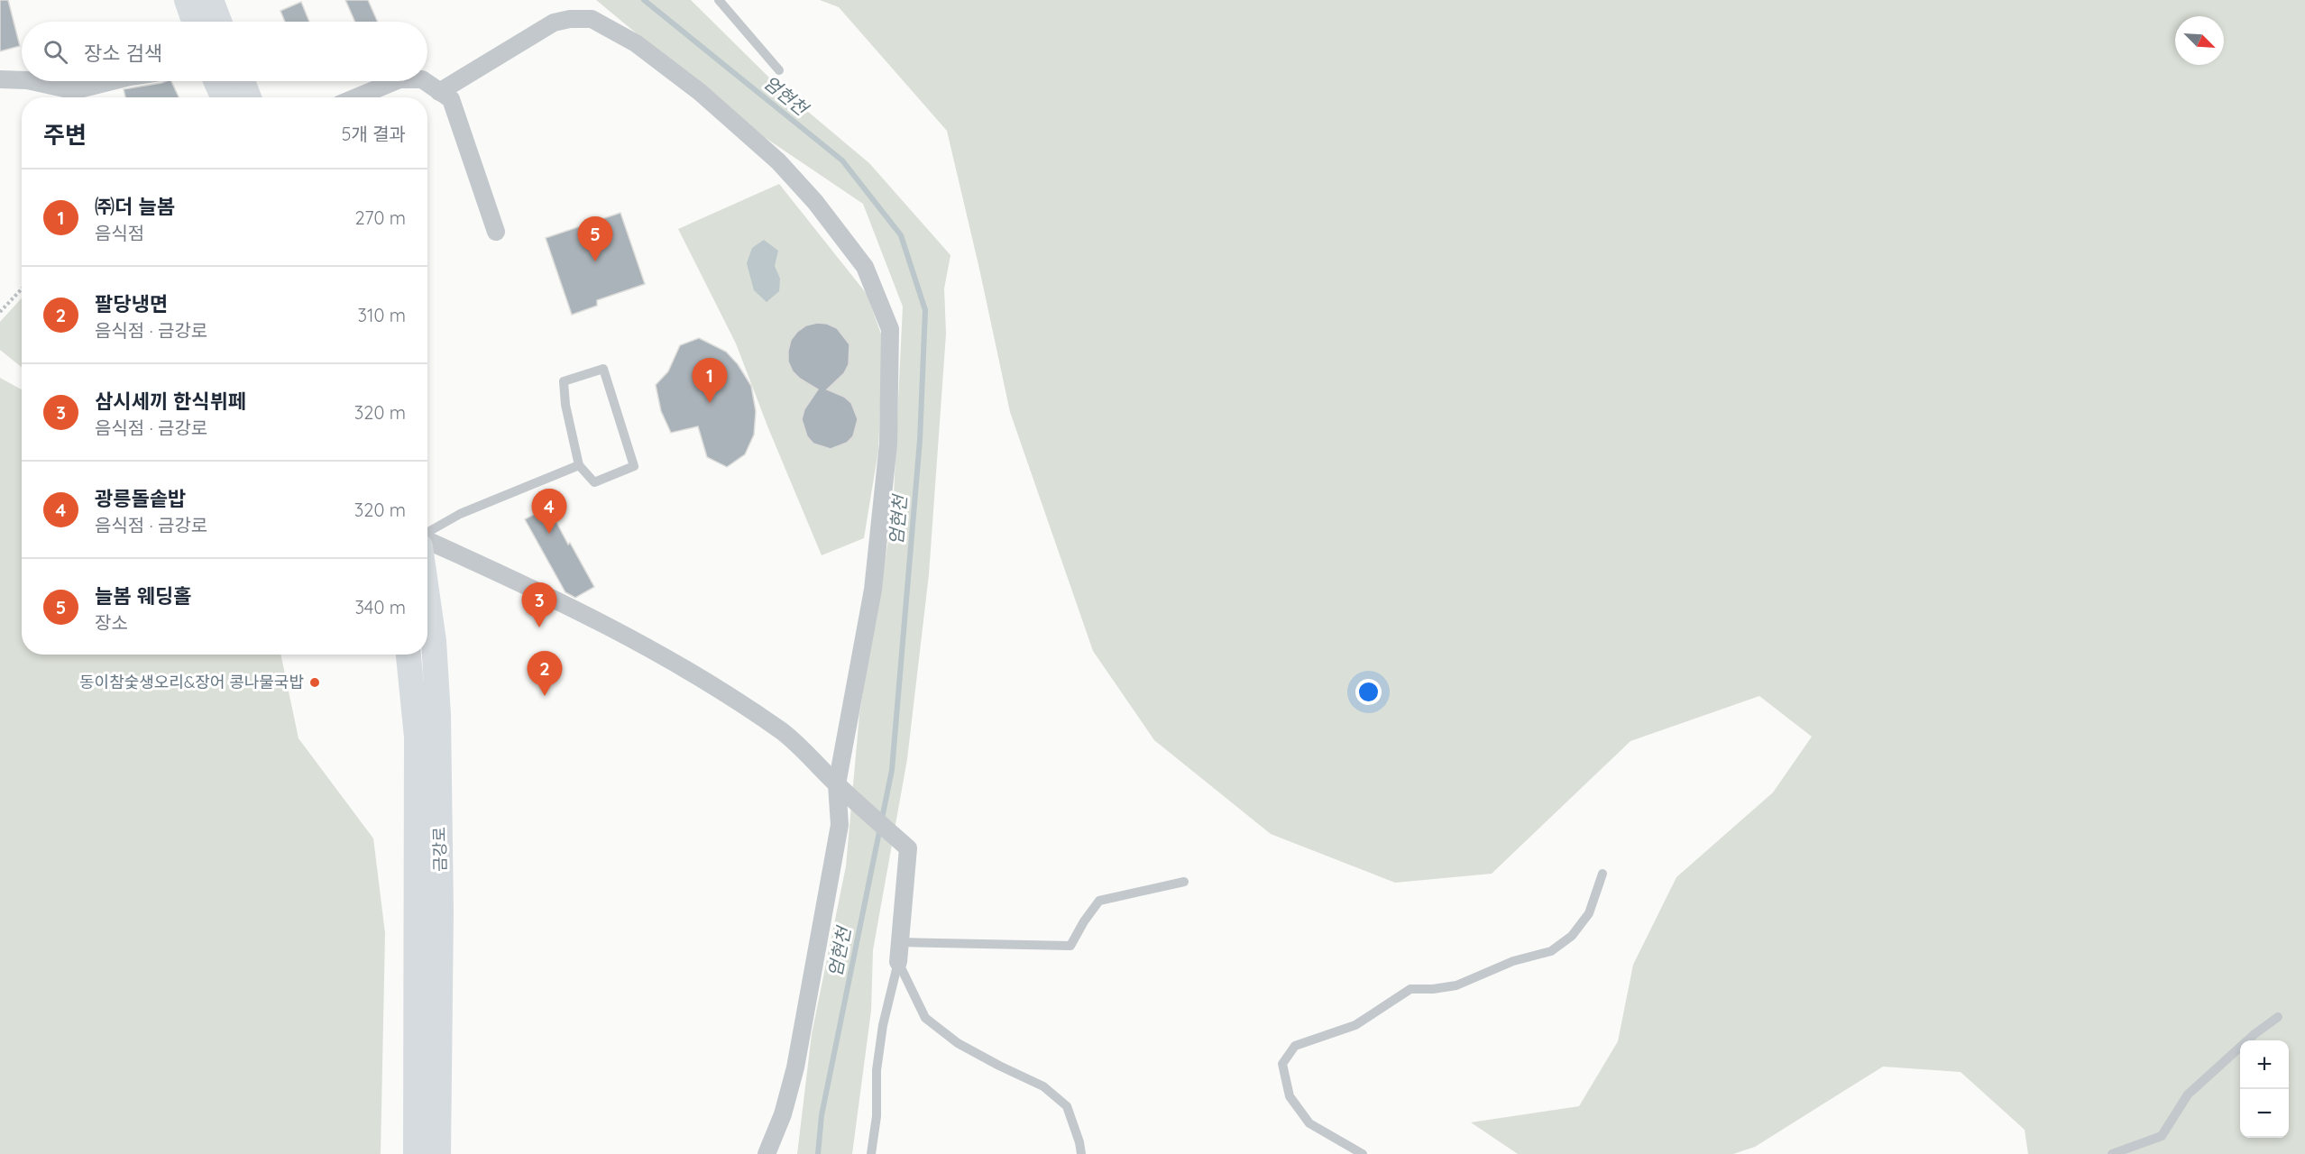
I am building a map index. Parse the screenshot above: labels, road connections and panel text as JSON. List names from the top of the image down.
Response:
{
  "streets": {
    "main road": ["금강로"]
  },
  "water": ["엄현천"],
  "places": ["동이참숯생오리&장어 콩나물국밥"],
  "north": "bottom right",
  "page": {
    "search": "장소 검색",
    "heading": ["주변", "5개 결과"],
    "list": [
      {
        "mark": "1",
        "name": "㈜더 늘봄",
        "note": "음식점",
        "value": "270 m"
      },
      {
        "mark": "2",
        "name": "팔당냉면",
        "note": "음식점 · 금강로",
        "value": "310 m"
      },
      {
        "mark": "3",
        "name": "삼시세끼 한식뷔페",
        "note": "음식점 · 금강로",
        "value": "320 m"
      },
      {
        "mark": "4",
        "name": "광릉돌솥밥",
        "note": "음식점 · 금강로",
        "value": "320 m"
      },
      {
        "mark": "5",
        "name": "늘봄 웨딩홀",
        "note": "장소",
        "value": "340 m"
      }
    ],
    "pins": [
      "5",
      "1",
      "4",
      "3",
      "2"
    ],
    "map_buttons": ["+", "−"]
  }
}
